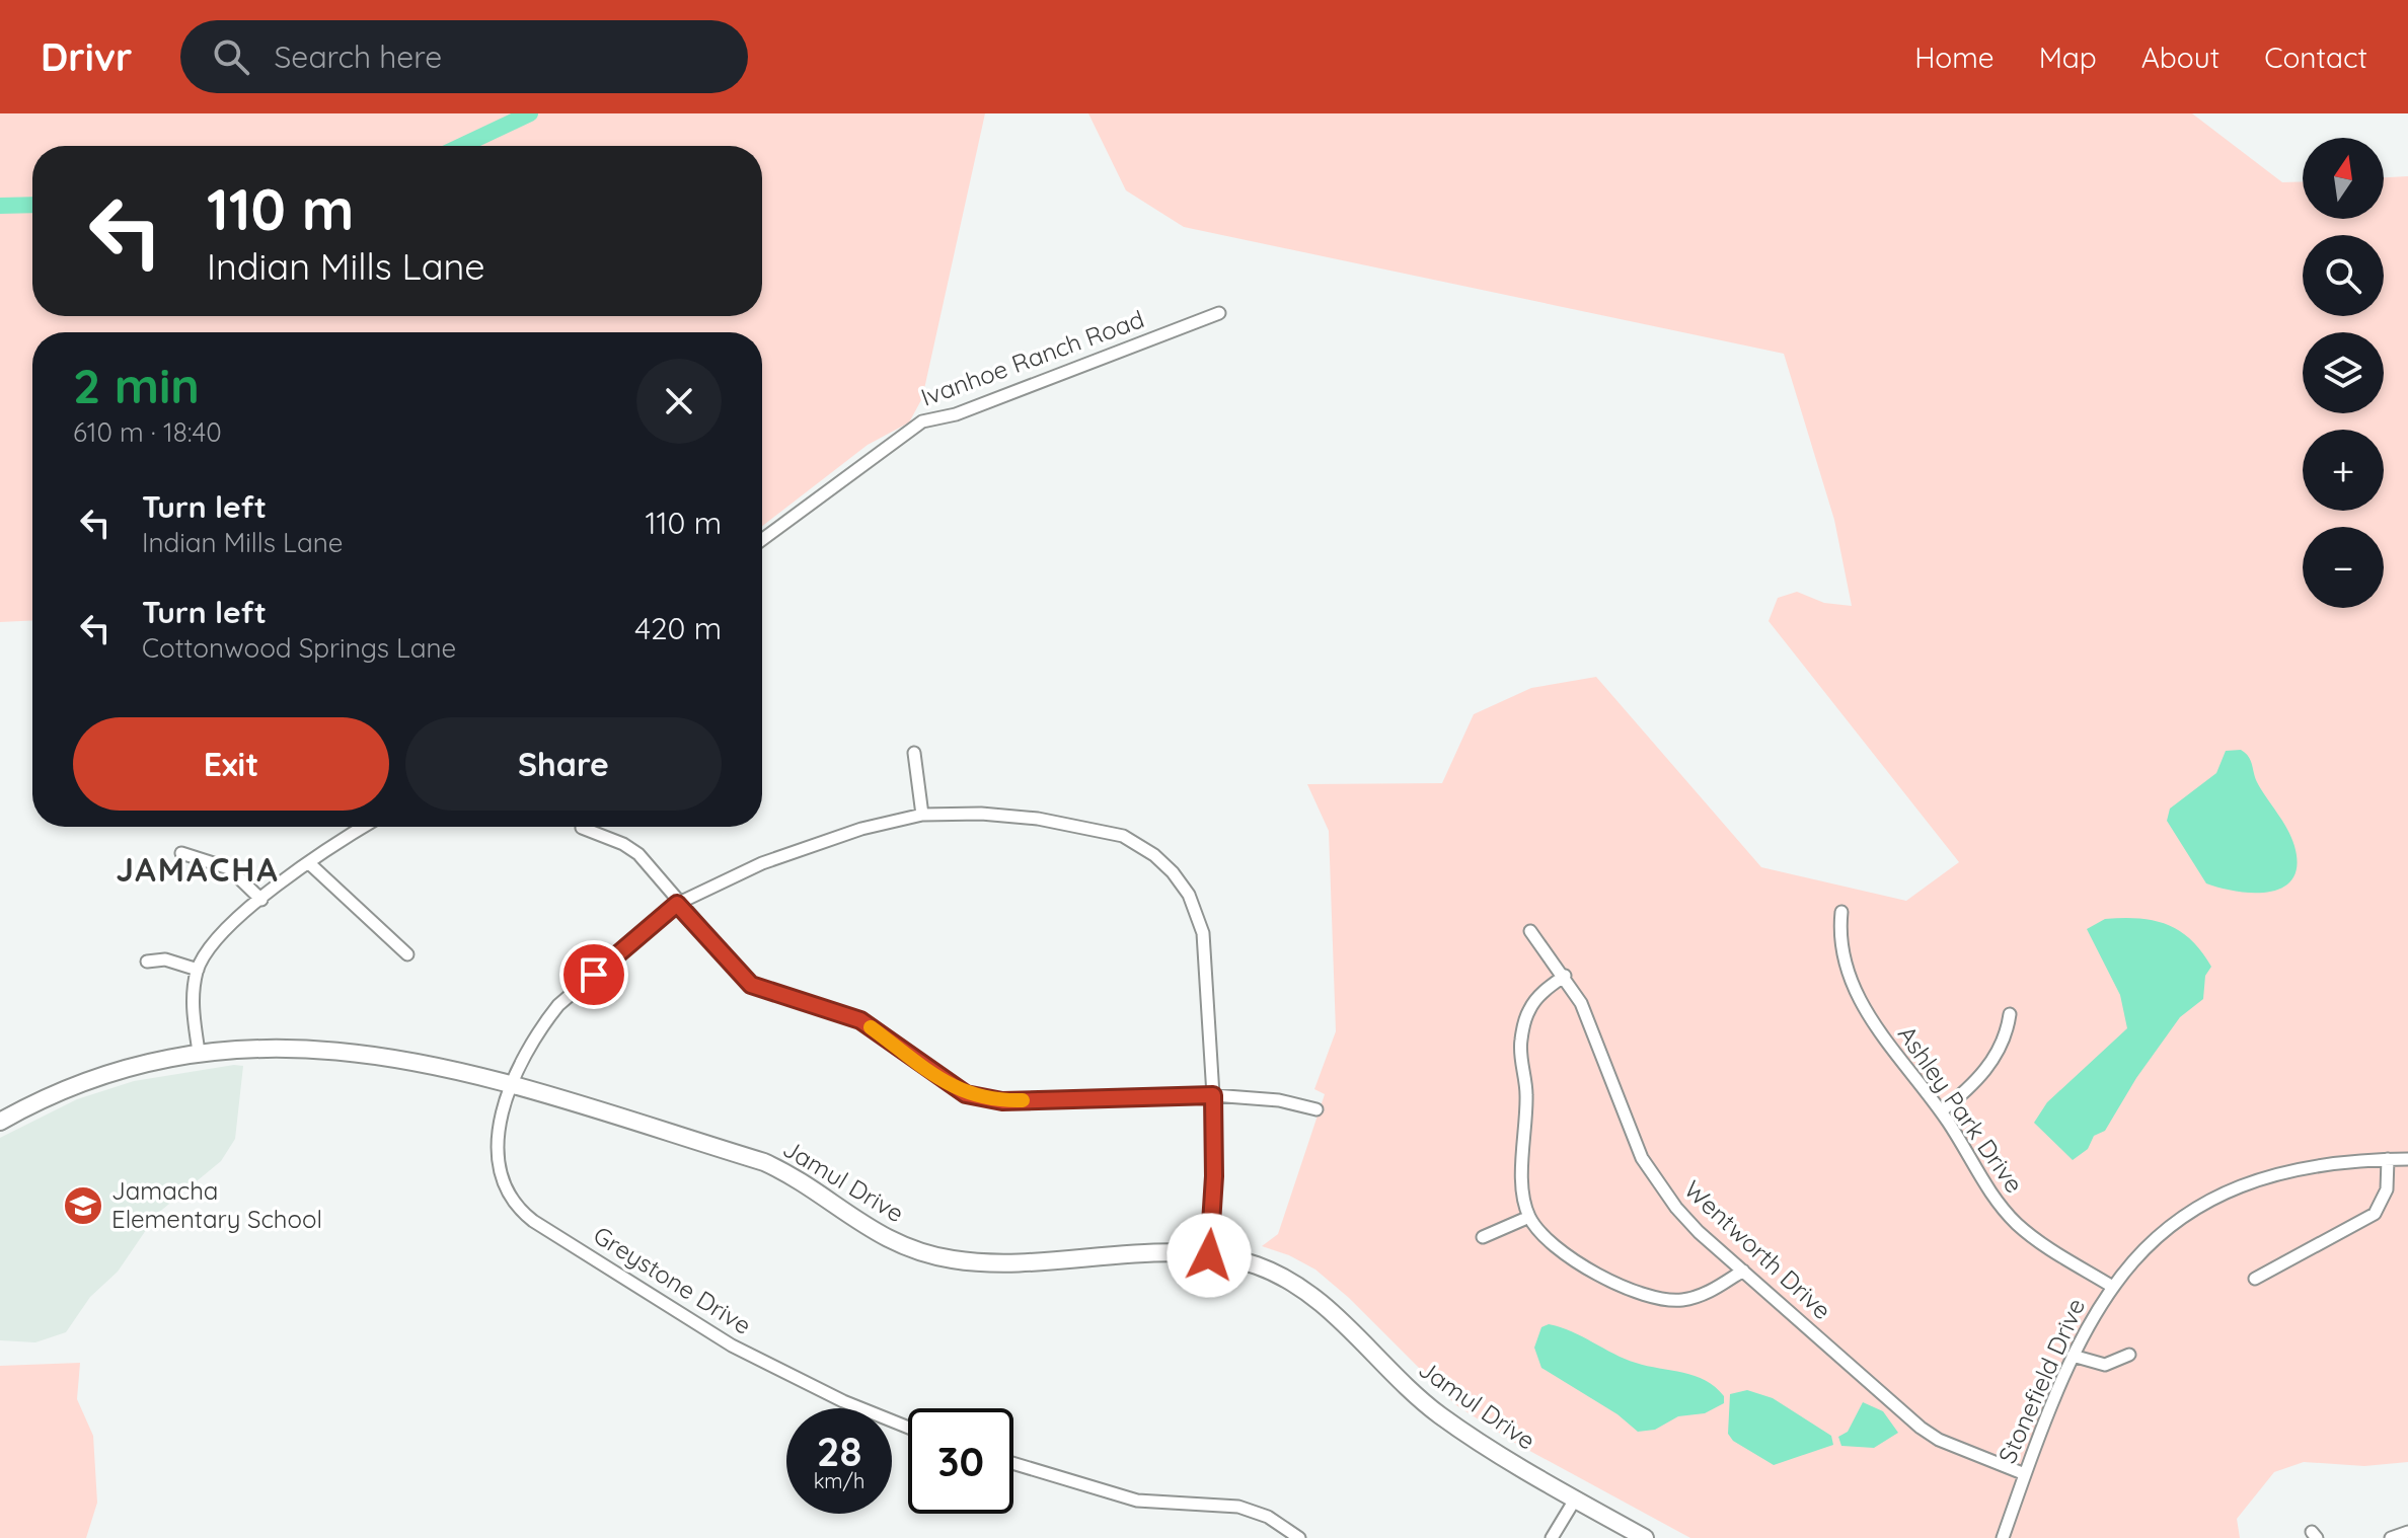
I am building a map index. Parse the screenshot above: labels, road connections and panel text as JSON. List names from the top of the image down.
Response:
{
  "streets": {
    "street": [
      "Ivanhoe Ranch Road",
      "Ashley Park Drive",
      "Jamul Drive",
      "Wentworth Drive",
      "Greystone Drive",
      "Stonefield Drive"
    ]
  },
  "crossings": [
    ["Ashley Park Drive", "Stonefield Drive"],
    ["Jamul Drive", "Greystone Drive"],
    ["Wentworth Drive", "Stonefield Drive"]
  ],
  "districts": ["JAMACHA"],
  "places": {
    "school or university": ["Jamacha Elementary School"]
  },
  "north": "top",
  "page": {
    "header": "Drivr",
    "search": "Search here",
    "nav": [
      "Home",
      "Map",
      "About",
      "Contact"
    ],
    "map_buttons": ["+", "−"],
    "turn": ["110 m", "Indian Mills Lane"],
    "heading": ["2 min", "610 m · 18:40"],
    "list": [
      {
        "name": "Turn left",
        "note": "Indian Mills Lane",
        "value": "110 m"
      },
      {
        "name": "Turn left",
        "note": "Cottonwood Springs Lane",
        "value": "420 m"
      }
    ],
    "buttons": ["Exit", "Share"],
    "speed": "28 km/h",
    "limit": "30"
  }
}
